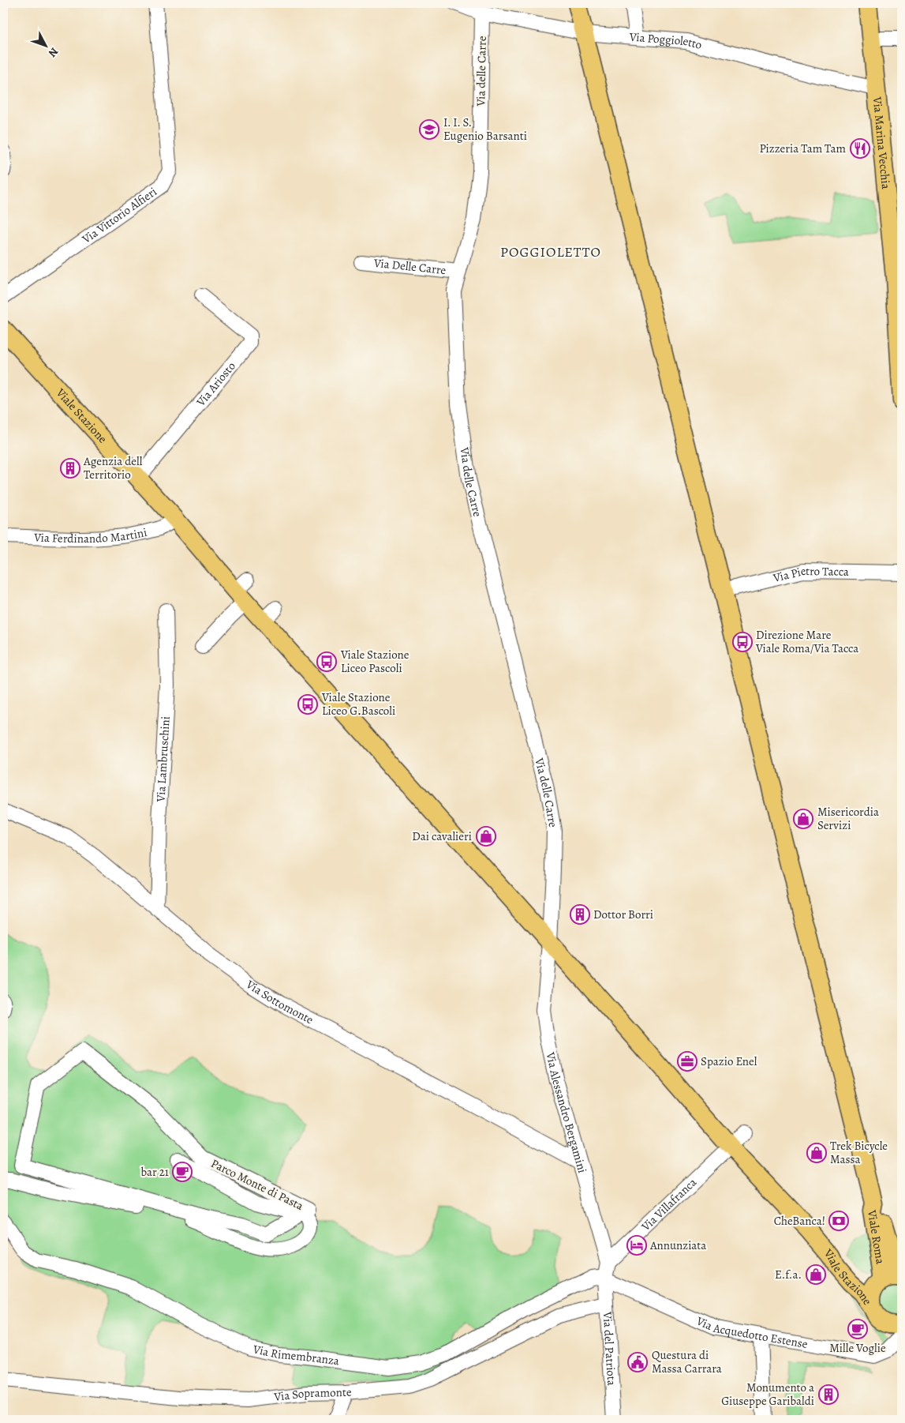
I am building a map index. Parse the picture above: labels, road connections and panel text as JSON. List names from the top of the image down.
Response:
{
  "streets": {
    "main road": ["Via Marina Vecchia", "Viale Stazione", "Viale Roma"],
    "street": [
      "Via Poggioletto",
      "Via delle Carre",
      "Via Vittorio Alfieri",
      "Via Delle Carre",
      "Via Ariosto",
      "Via Ferdinando Martini",
      "Via Pietro Tacca",
      "Via Lambruschini",
      "Via Sottomonte",
      "Via Alessandro Bergamini",
      "Parco Monte di Pasta",
      "Via Villafranca",
      "Via Acquedotto Estense",
      "Via del Patriota",
      "Via Rimembranza",
      "Via Sopramonte"
    ]
  },
  "crossings": [
    ["Via Poggioletto", "Via delle Carre"],
    ["Via Poggioletto", "Via Marina Vecchia"],
    ["Via Poggioletto", "Viale Roma"],
    ["Via delle Carre", "Via Delle Carre"],
    ["Via delle Carre", "Viale Stazione"],
    ["Via delle Carre", "Via Alessandro Bergamini"],
    ["Via Ariosto", "Viale Stazione"],
    ["Viale Stazione", "Via Ferdinando Martini"],
    ["Viale Stazione", "Via Alessandro Bergamini"],
    ["Viale Stazione", "Via Villafranca"],
    ["Viale Stazione", "Viale Roma"],
    ["Viale Stazione", "Via Acquedotto Estense"],
    ["Via Pietro Tacca", "Viale Roma"],
    ["Via Lambruschini", "Via Sottomonte"],
    ["Via Sottomonte", "Via Alessandro Bergamini"],
    ["Via Alessandro Bergamini", "Via Villafranca"],
    ["Via Alessandro Bergamini", "Via Acquedotto Estense"],
    ["Via Alessandro Bergamini", "Via del Patriota"],
    ["Via Alessandro Bergamini", "Via Rimembranza"],
    ["Via Acquedotto Estense", "Via del Patriota"],
    ["Via Acquedotto Estense", "Via Rimembranza"],
    ["Via del Patriota", "Via Rimembranza"],
    ["Via del Patriota", "Via Sopramonte"]
  ],
  "districts": ["POGGIOLETTO"],
  "places": {
    "school or university": ["I. I. S. Eugenio Barsanti"],
    "restaurant": ["Pizzeria Tam Tam"],
    "building": ["Agenzia dell Territorio", "Dottor Borri", "Monumento a Giuseppe Garibaldi"],
    "bus stop": ["Direzione Mare Viale Roma/Via Tacca", "Viale Stazione Liceo Pascoli", "Viale Stazione Liceo G.Bascoli"],
    "shop": [
      "Misericordia Servizi",
      "Dai cavalieri",
      "Trek Bicycle Massa",
      "E.f.a."
    ],
    "office": ["Spazio Enel"],
    "cafe": ["bar 21", "Mille Voglie"],
    "bank": ["CheBanca!"],
    "hotel": ["Annunziata"],
    "public building": ["Questura di Massa Carrara"]
  },
  "north": "bottom right"
}
